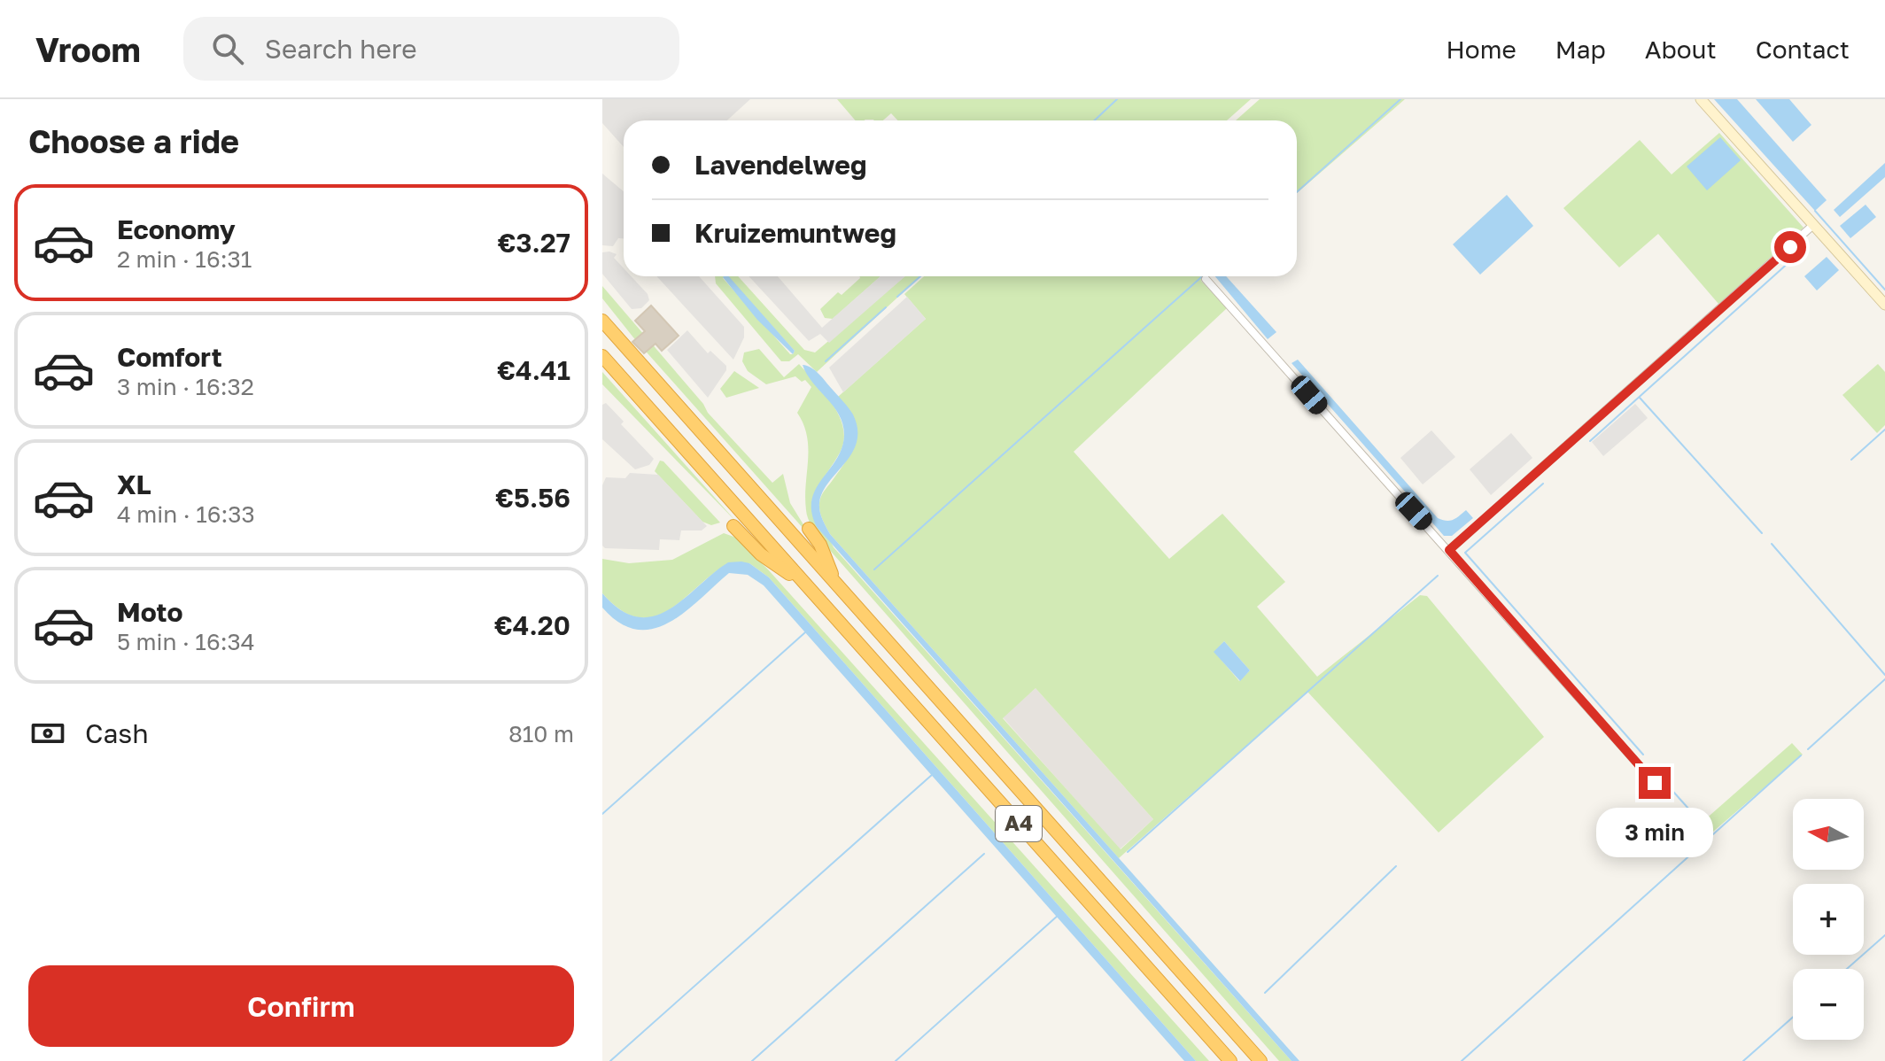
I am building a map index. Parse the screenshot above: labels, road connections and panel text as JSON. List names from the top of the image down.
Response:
{
  "streets": {
    "highway": ["A4"]
  },
  "north": "left",
  "page": {
    "header": "Vroom",
    "search": "Search here",
    "nav": [
      "Home",
      "Map",
      "About",
      "Contact"
    ],
    "heading": "Choose a ride",
    "banner": ["Lavendelweg", "Kruizemuntweg"],
    "list": [
      {
        "name": "Economy",
        "note": "2 min · 16:31",
        "value": "€3.27"
      },
      {
        "name": "Comfort",
        "note": "3 min · 16:32",
        "value": "€4.41"
      },
      {
        "name": "XL",
        "note": "4 min · 16:33",
        "value": "€5.56"
      },
      {
        "name": "Moto",
        "note": "5 min · 16:34",
        "value": "€4.20"
      }
    ],
    "pay": ["Cash", "810 m"],
    "map_buttons": ["+", "−"],
    "bubble": "3 min",
    "buttons": "Confirm"
  }
}
